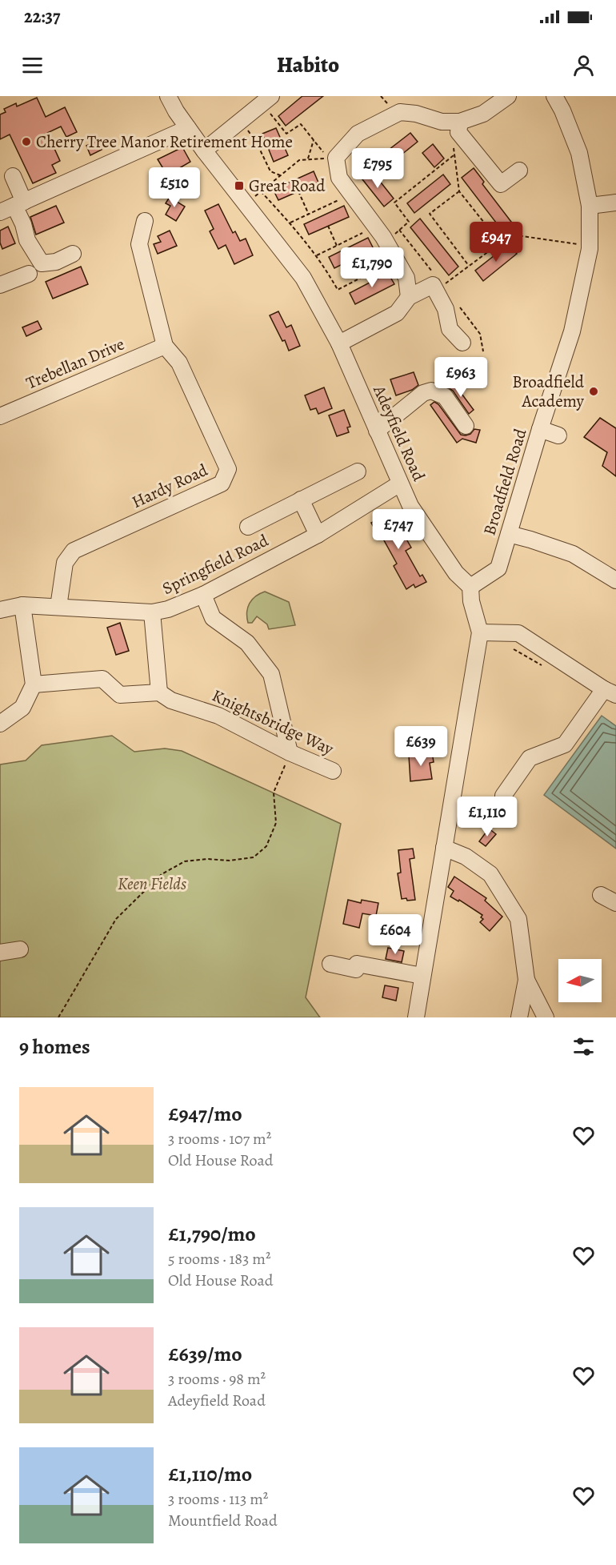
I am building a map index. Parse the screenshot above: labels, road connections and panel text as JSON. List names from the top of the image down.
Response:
{
  "streets": {
    "street": [
      "Trebellan Drive",
      "Adeyfield Road",
      "Broadfield Road",
      "Hardy Road",
      "Springfield Road",
      "Knightsbridge Way"
    ]
  },
  "crossings": [
    ["Trebellan Drive", "Hardy Road"],
    ["Adeyfield Road", "Broadfield Road"],
    ["Adeyfield Road", "Springfield Road"],
    ["Hardy Road", "Springfield Road"]
  ],
  "parks": ["Keen Fields"],
  "places": {
    "other": ["Cherry Tree Manor Retirement Home", "Broadfield Academy"],
    "transit": ["Great Road"]
  },
  "north": "left",
  "page": {
    "status": "22:37",
    "header": "Habito",
    "price": [
      "£795",
      "£510",
      "£947",
      "£1,790",
      "£963",
      "£747",
      "£639",
      "£1,110",
      "£604"
    ],
    "heading": "9 homes",
    "list": [
      {
        "name": "£947/mo",
        "note": "3 rooms · 107 m² · Old House Road"
      },
      {
        "name": "£1,790/mo",
        "note": "5 rooms · 183 m² · Old House Road"
      },
      {
        "name": "£639/mo",
        "note": "3 rooms · 98 m² · Adeyfield Road"
      },
      {
        "name": "£1,110/mo",
        "note": "3 rooms · 113 m² · Mountfield Road"
      }
    ]
  }
}
